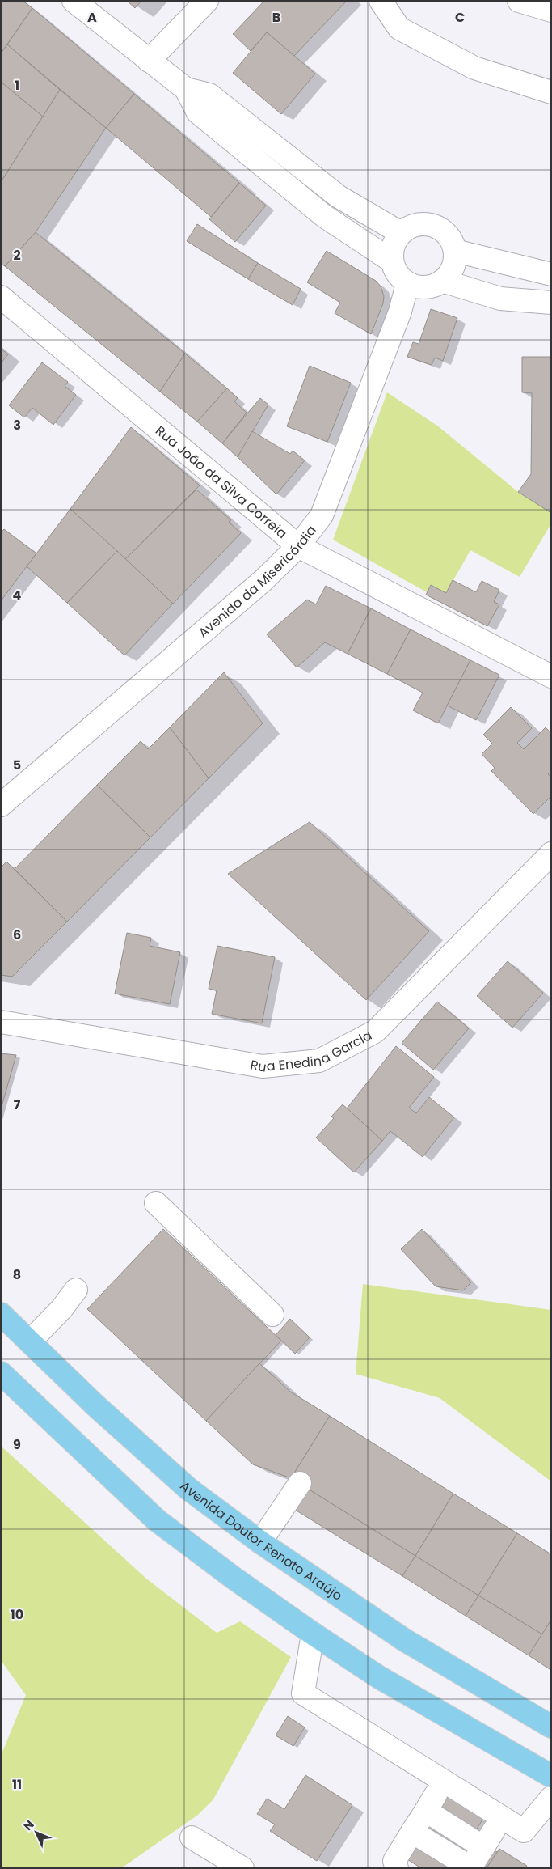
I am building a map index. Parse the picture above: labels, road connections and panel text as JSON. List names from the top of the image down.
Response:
{
  "streets": {
    "main road": ["Avenida Doutor Renato Araújo"],
    "street": ["Rua João da Silva Correia", "Avenida da Misericórdia", "Rua Enedina Garcia"]
  },
  "crossings": [
    ["Rua João da Silva Correia", "Avenida da Misericórdia"]
  ],
  "north": "top left",
  "grid": {
    "columns": ["A", "B", "C"],
    "rows": [
      "1",
      "2",
      "3",
      "4",
      "5",
      "6",
      "7",
      "8",
      "9",
      "10",
      "11"
    ]
  }
}
